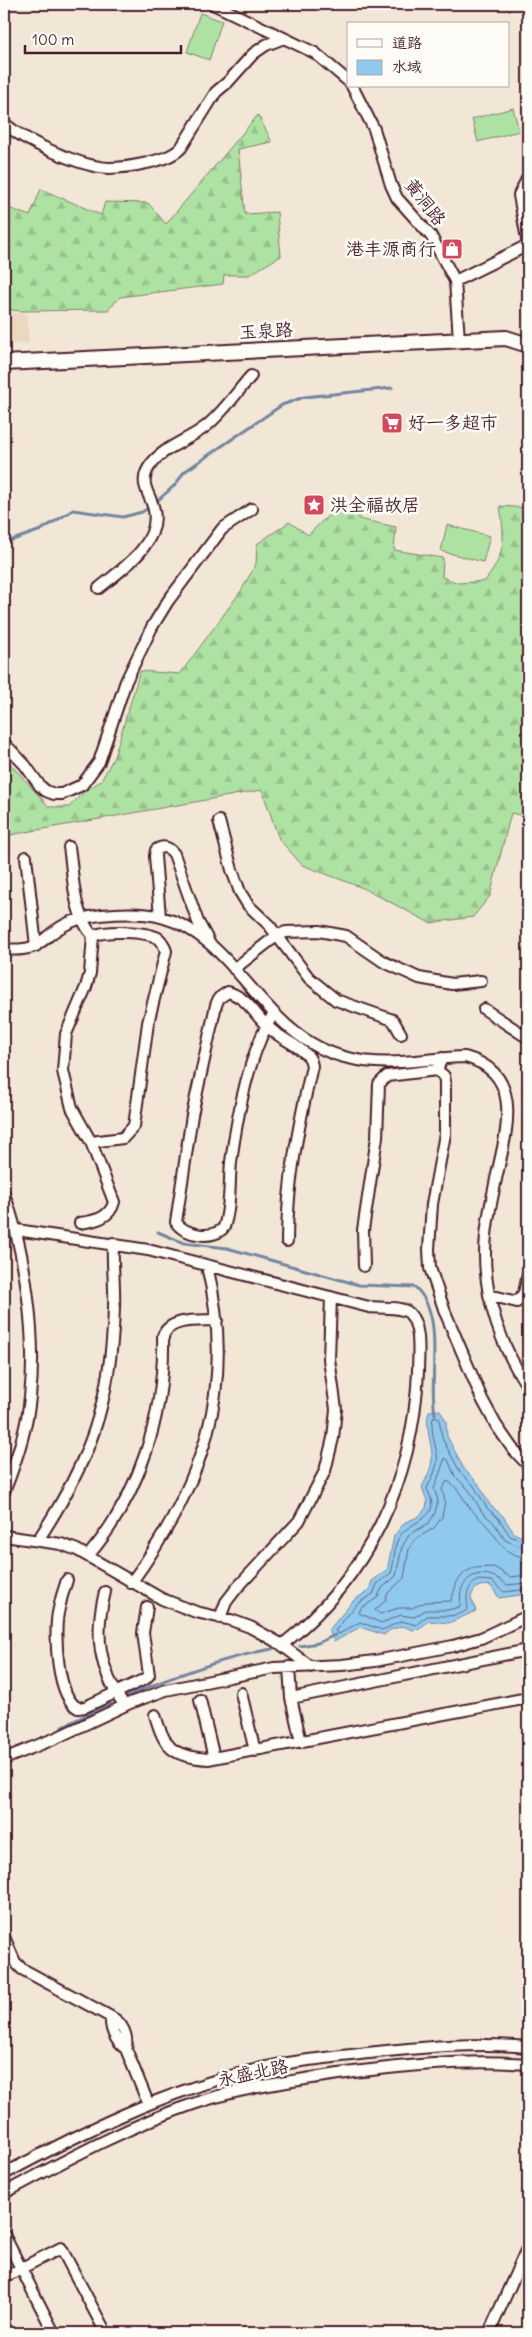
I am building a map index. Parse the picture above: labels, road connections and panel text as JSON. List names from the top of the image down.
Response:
{
  "streets": {
    "street": ["黄洞路", "玉泉路", "永盛北路"]
  },
  "crossings": [
    ["黄洞路", "玉泉路"]
  ],
  "places": {
    "shop": ["港丰源商行"],
    "supermarket": ["好一多超市"],
    "place": ["洪全福故居"]
  },
  "legend": ["道路", "水域"],
  "scale_bar": "100 m"
}
